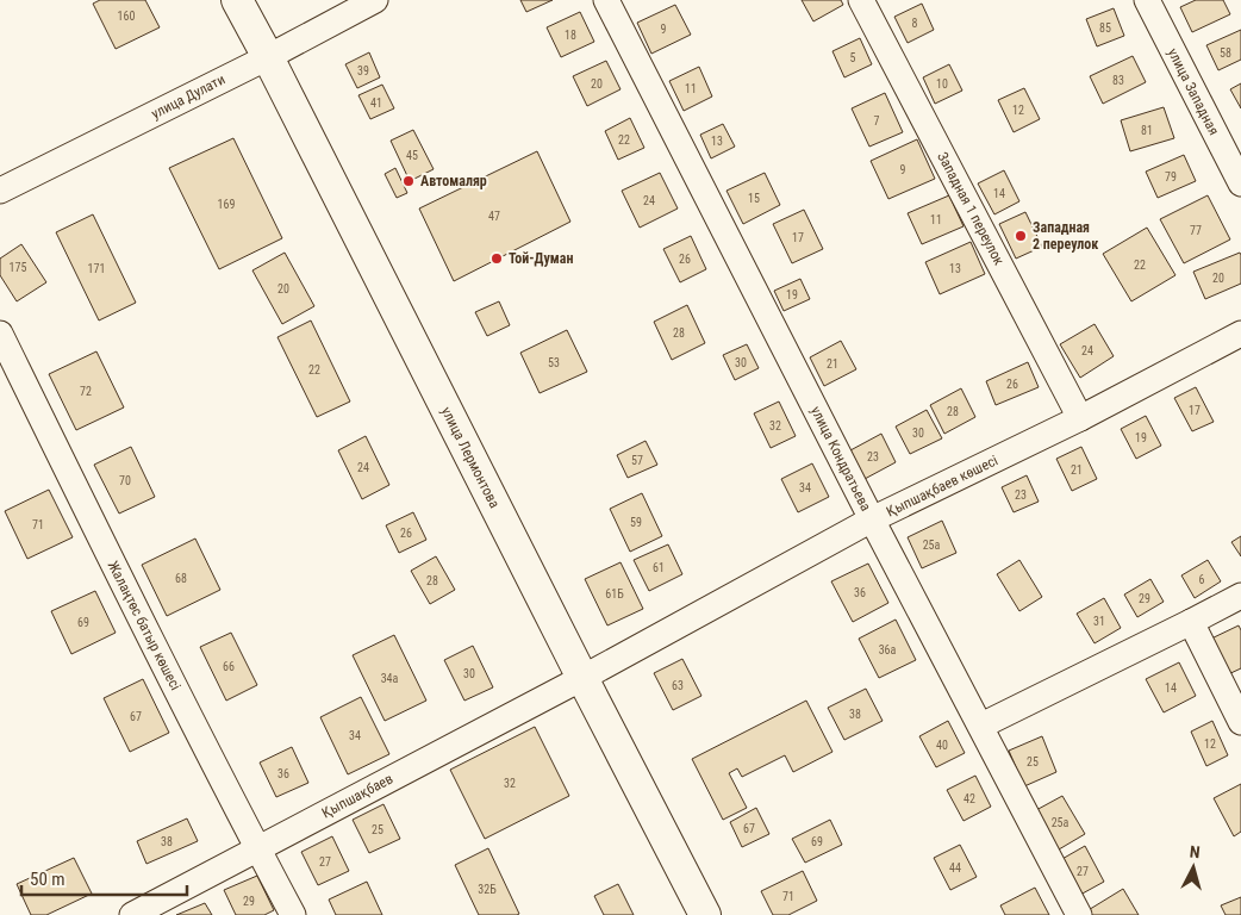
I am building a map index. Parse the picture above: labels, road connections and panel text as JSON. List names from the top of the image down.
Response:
{
  "streets": {
    "main road": ["улица Лермонтова"],
    "street": [
      "улица Западная",
      "улица Дулати",
      "Западная 1 переулок",
      "улица Кондратьева",
      "Қыпшақбаев көшесі",
      "Жалаңтөс батыр көшесі",
      "Қыпшақбаев"
    ]
  },
  "crossings": [
    ["улица Дулати", "улица Лермонтова"],
    ["Западная 1 переулок", "Қыпшақбаев көшесі"],
    ["улица Лермонтова", "Қыпшақбаев көшесі"],
    ["улица Лермонтова", "Қыпшақбаев"],
    ["улица Кондратьева", "Қыпшақбаев көшесі"],
    ["Қыпшақбаев көшесі", "Қыпшақбаев"],
    ["Жалаңтөс батыр көшесі", "Қыпшақбаев"]
  ],
  "places": ["Автомаляр", "Западная 2 переулок", "Той-Думан"],
  "house_numbers": [
    "160",
    "8",
    "85",
    "9",
    "18",
    "58",
    "5",
    "39",
    "83",
    "20",
    "10",
    "11",
    "41",
    "12",
    "7",
    "81",
    "22",
    "13",
    "45",
    "9",
    "79",
    "14",
    "15",
    "24",
    "169",
    "47",
    "11",
    "77",
    "17",
    "26",
    "22",
    "175",
    "171",
    "13",
    "20",
    "20",
    "19",
    "28",
    "24",
    "53",
    "30",
    "21",
    "22",
    "26",
    "72",
    "17",
    "28",
    "32",
    "30",
    "19",
    "23",
    "57",
    "24",
    "21",
    "70",
    "34",
    "23",
    "59",
    "71",
    "26",
    "25а",
    "61",
    "68",
    "6",
    "28",
    "36",
    "61Б",
    "29",
    "31",
    "69",
    "36а",
    "66",
    "30",
    "34а",
    "63",
    "14",
    "38",
    "67",
    "34",
    "12",
    "40",
    "25",
    "36",
    "32",
    "42",
    "25а",
    "67",
    "25",
    "38",
    "69",
    "27",
    "44",
    "27",
    "32Б",
    "71",
    "29"
  ],
  "scale_bar": "50 m",
  "north": "top"
}
